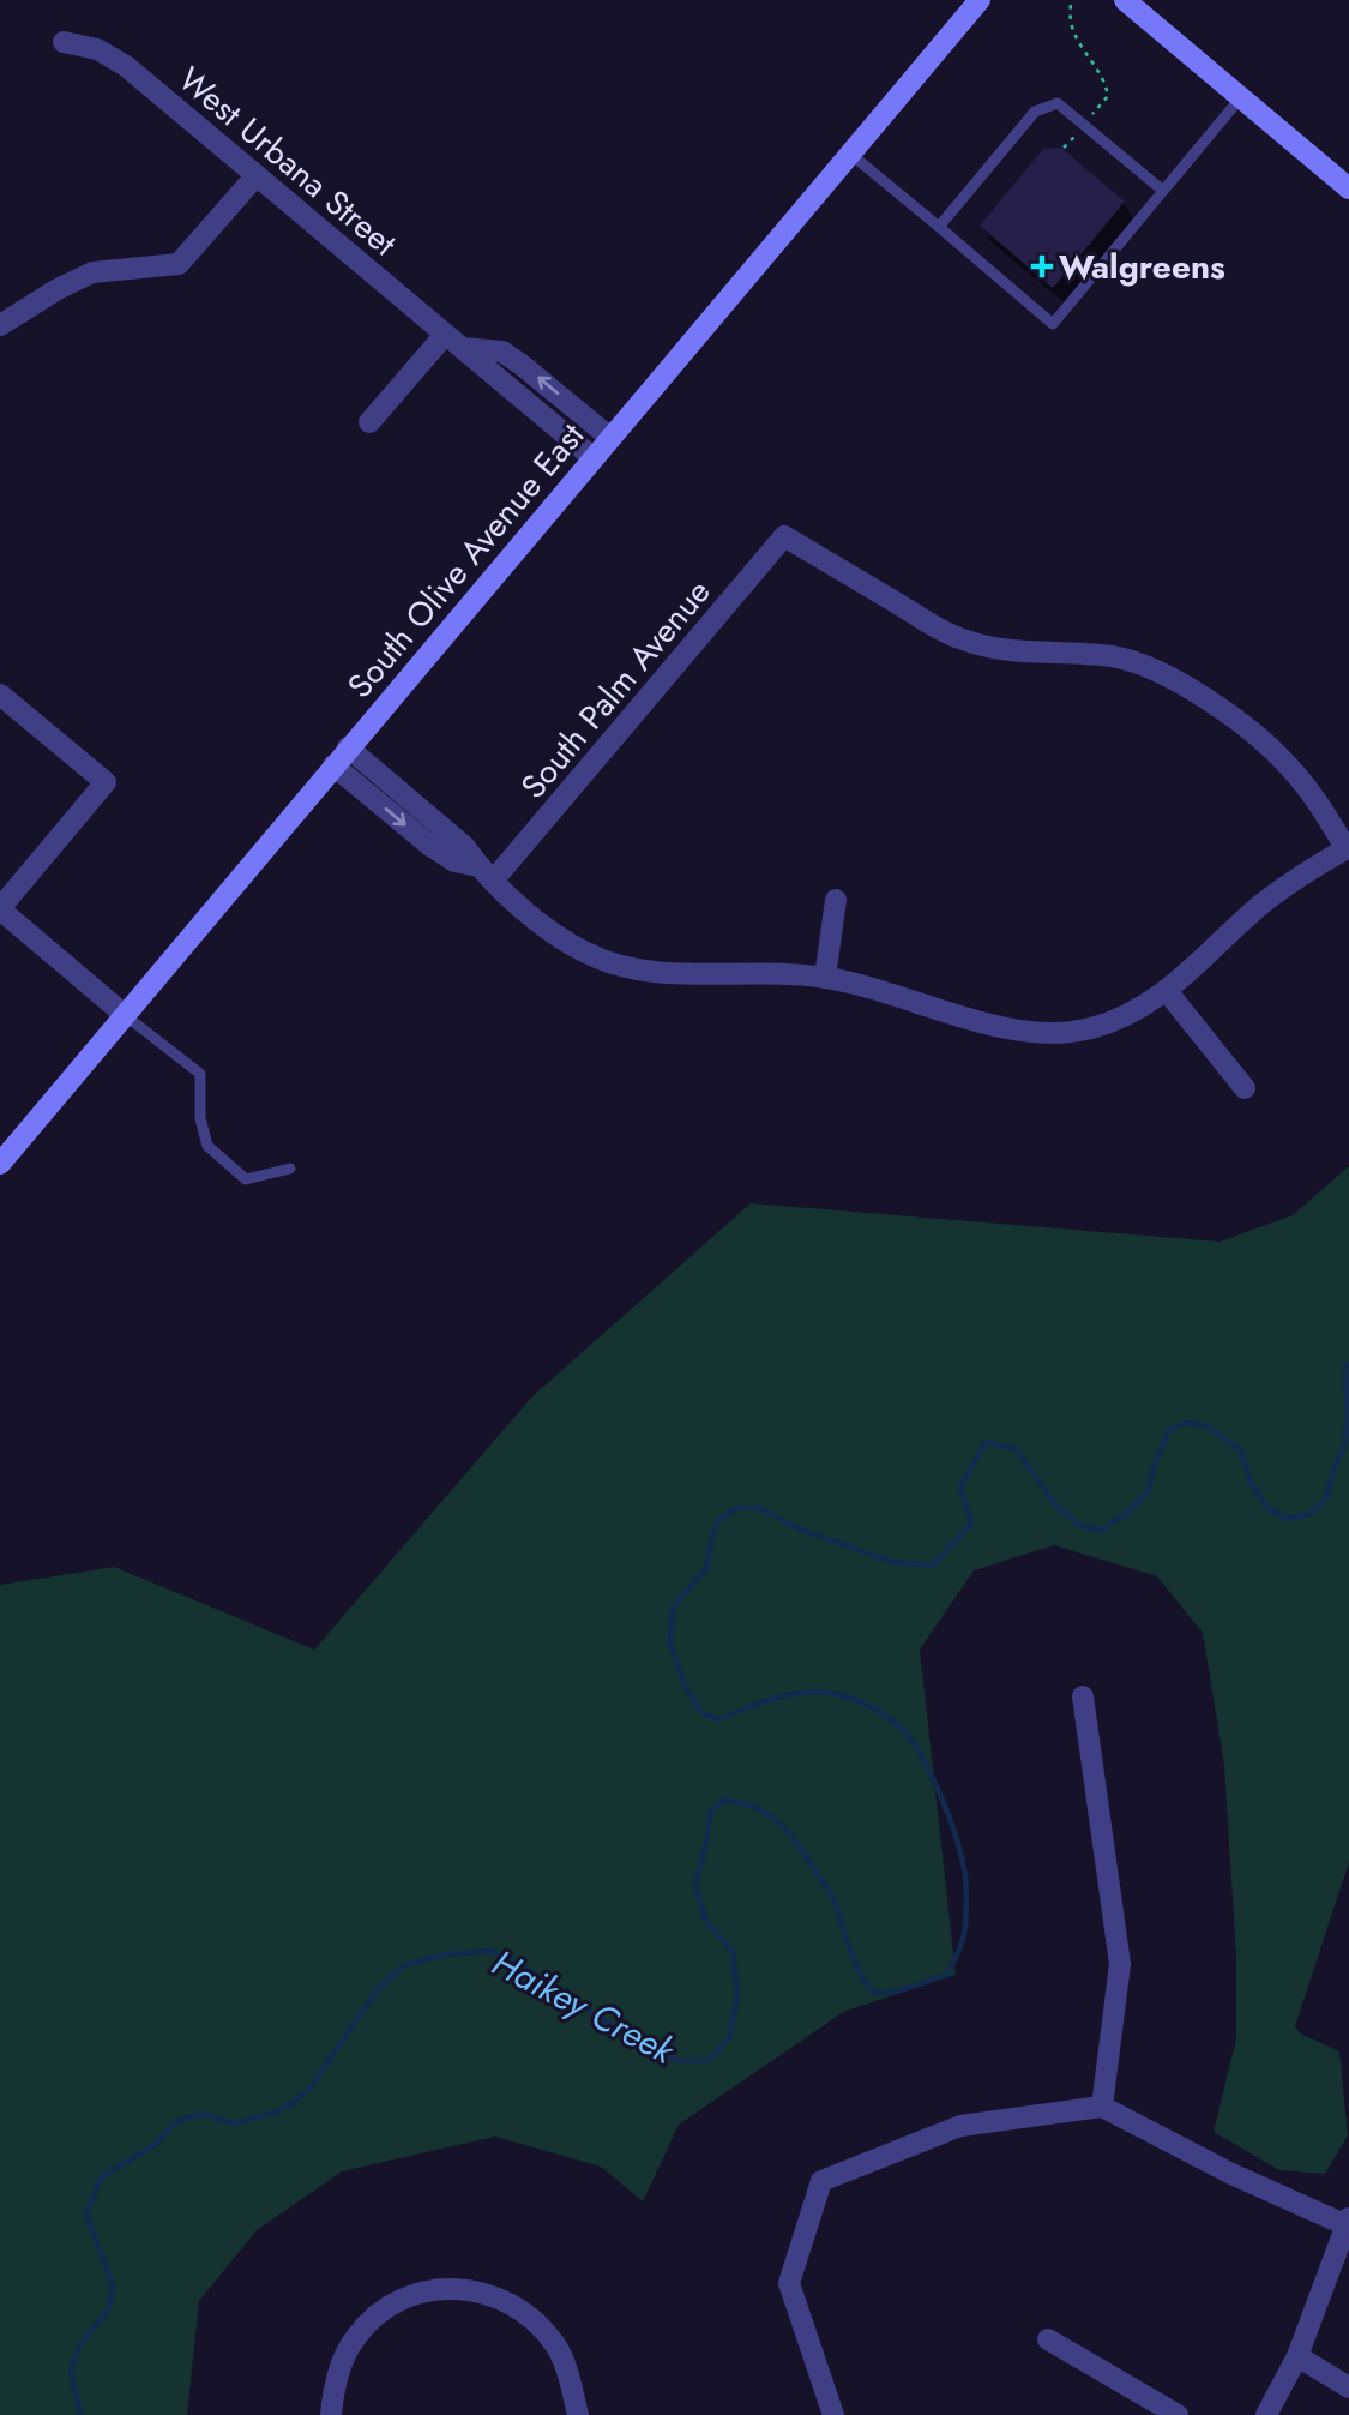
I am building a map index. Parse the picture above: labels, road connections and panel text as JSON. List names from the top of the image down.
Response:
{
  "streets": {
    "street": ["West Urbana Street", "South Olive Avenue East", "South Palm Avenue"]
  },
  "crossings": [
    ["West Urbana Street", "South Olive Avenue East"]
  ],
  "water": ["Haikey Creek"],
  "places": {
    "health": ["Walgreens"]
  }
}
